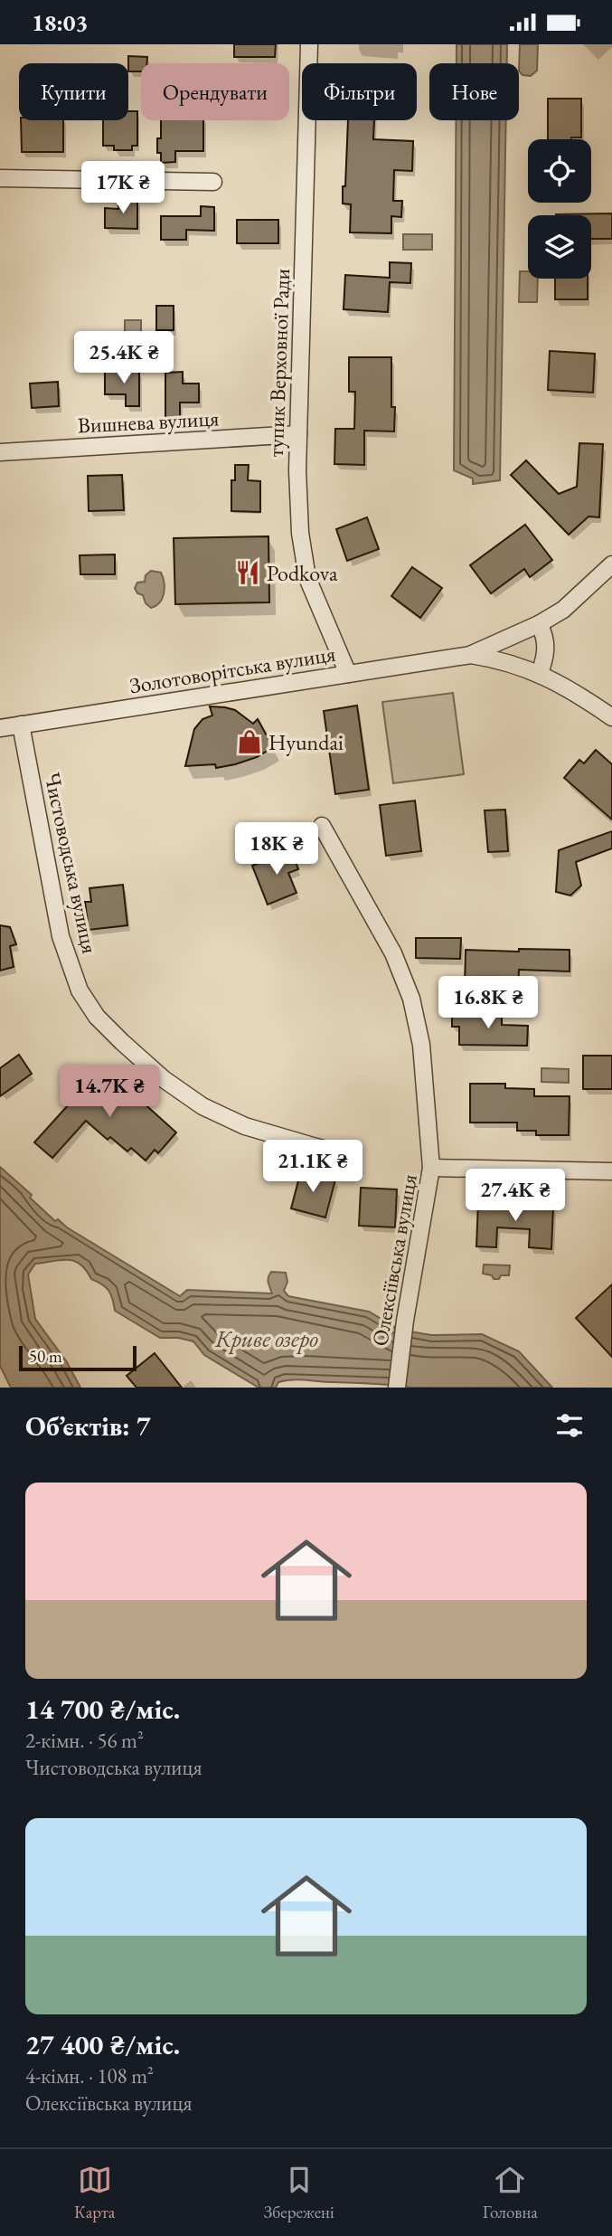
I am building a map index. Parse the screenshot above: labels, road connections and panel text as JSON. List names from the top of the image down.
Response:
{
  "streets": {
    "street": [
      "тупик Верховної Ради",
      "Вишнева вулиця",
      "Золотоворітська вулиця",
      "Чистоводська вулиця",
      "Олексіївська вулиця"
    ]
  },
  "crossings": [
    ["тупик Верховної Ради", "Вишнева вулиця"],
    ["тупик Верховної Ради", "Золотоворітська вулиця"],
    ["Золотоворітська вулиця", "Чистоводська вулиця"]
  ],
  "water": ["Криве озеро"],
  "places": {
    "restaurant": ["Podkova"],
    "shop": ["Hyundai"]
  },
  "scale_bar": "50 m",
  "page": {
    "status": "18:03",
    "chip": [
      "Купити",
      "Орендувати",
      "Фільтри",
      "Нове"
    ],
    "price": [
      "17K ₴",
      "25.4K ₴",
      "18K ₴",
      "16.8K ₴",
      "14.7K ₴",
      "21.1K ₴",
      "27.4K ₴"
    ],
    "scale": "50 m",
    "heading": "Об’єктів: 7",
    "list": [
      {
        "name": "14 700 ₴/міс.",
        "note": "2-кімн. · 56 m² · Чистоводська вулиця"
      },
      {
        "name": "27 400 ₴/міс.",
        "note": "4-кімн. · 108 m² · Олексіївська вулиця"
      }
    ],
    "tabs": ["Карта", "Збережені", "Головна"]
  }
}
